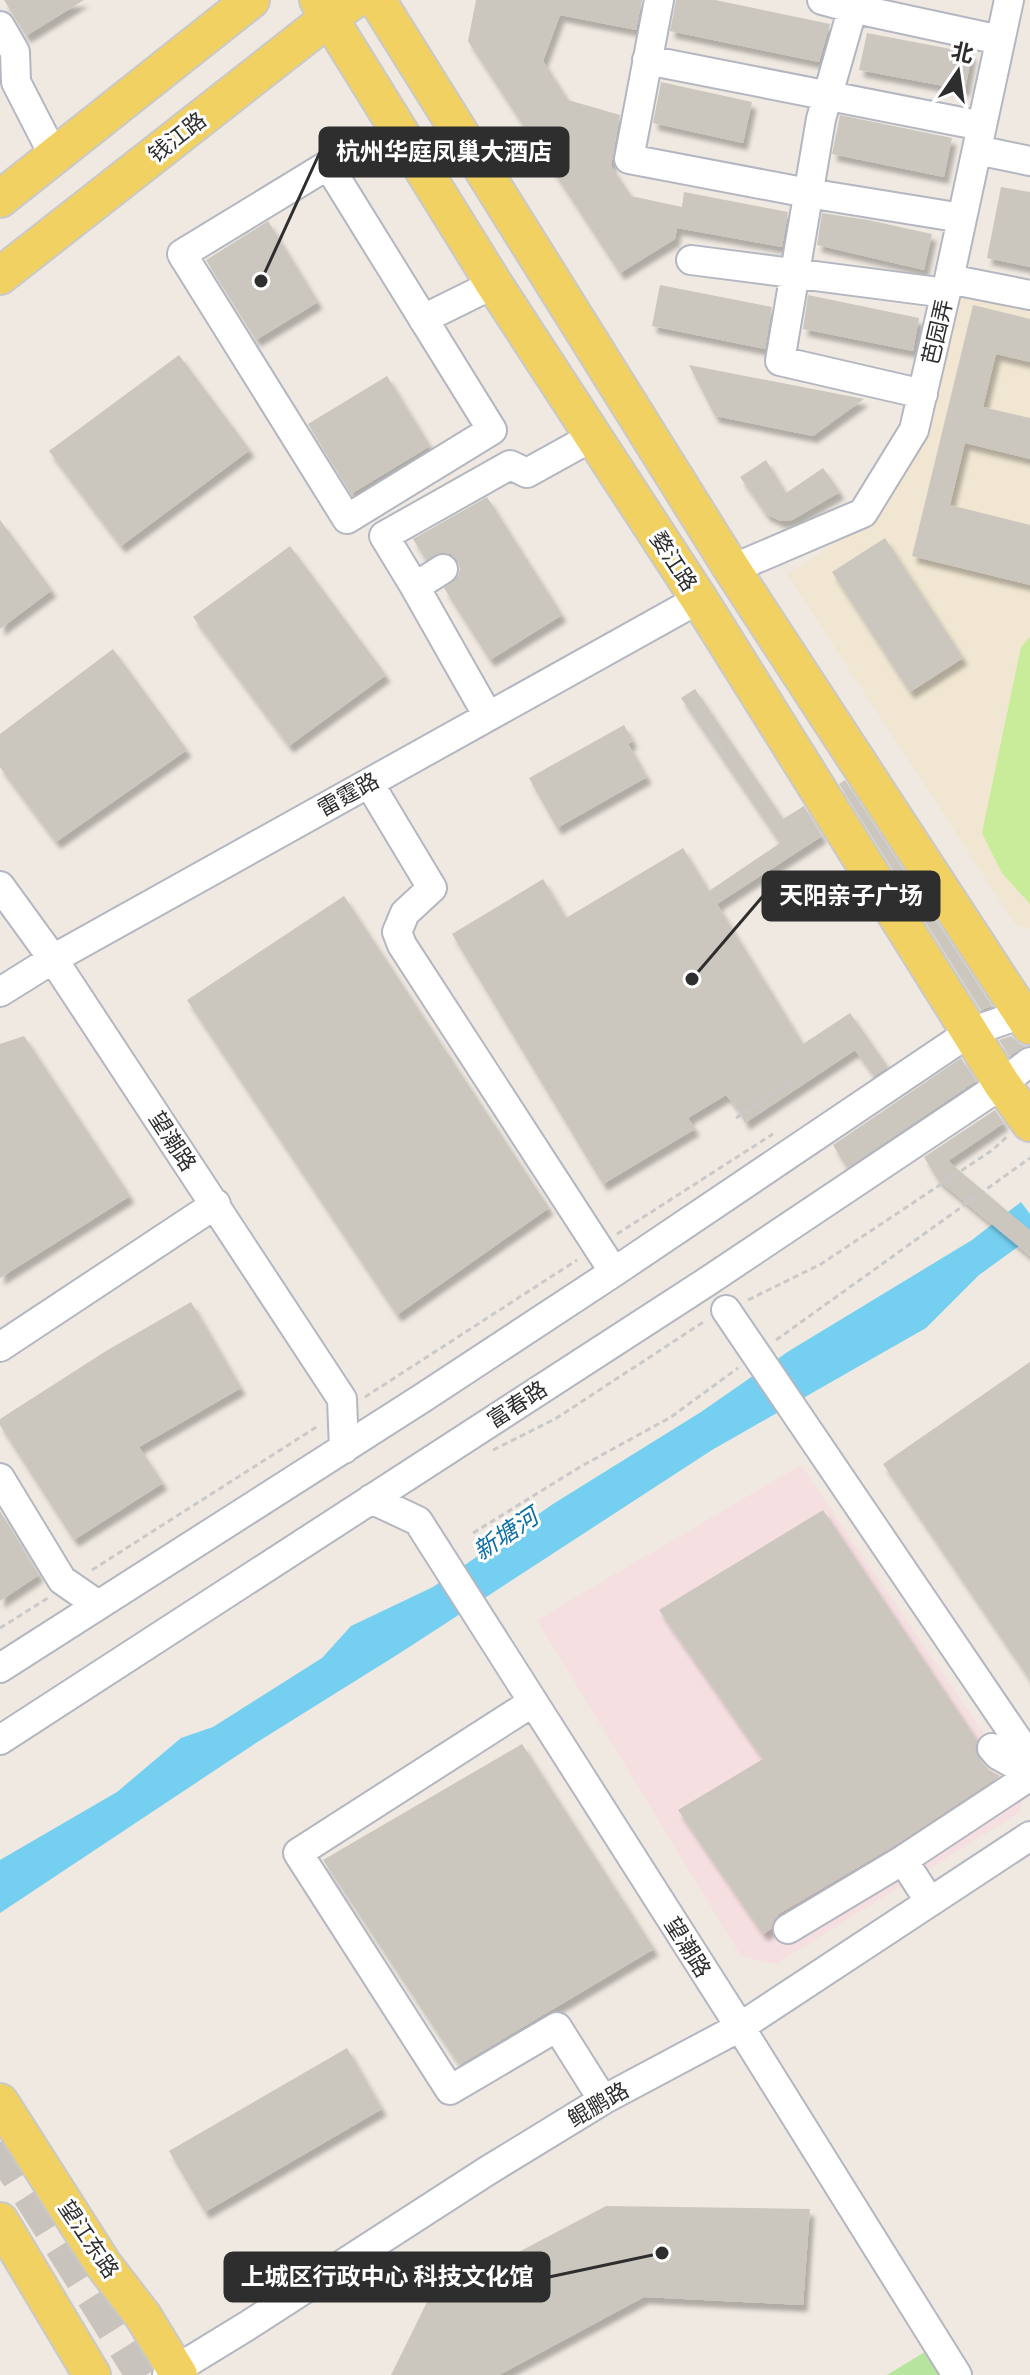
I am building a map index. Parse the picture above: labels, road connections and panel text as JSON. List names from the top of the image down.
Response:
{
  "streets": {
    "main road": ["钱江路", "婺江路", "望江东路"],
    "street": [
      "芭园弄",
      "雷霆路",
      "望潮路",
      "富春路",
      "鲲鹏路"
    ]
  },
  "crossings": [
    ["钱江路", "婺江路"],
    ["芭园弄", "婺江路"],
    ["婺江路", "雷霆路"],
    ["婺江路", "富春路"],
    ["雷霆路", "望潮路"],
    ["望潮路", "鲲鹏路"],
    ["鲲鹏路", "望江东路"]
  ],
  "water": ["新塘河"],
  "places": ["杭州华庭凤巢大酒店", "天阳亲子广场", "上城区行政中心 科技文化馆"],
  "north": "top"
}
